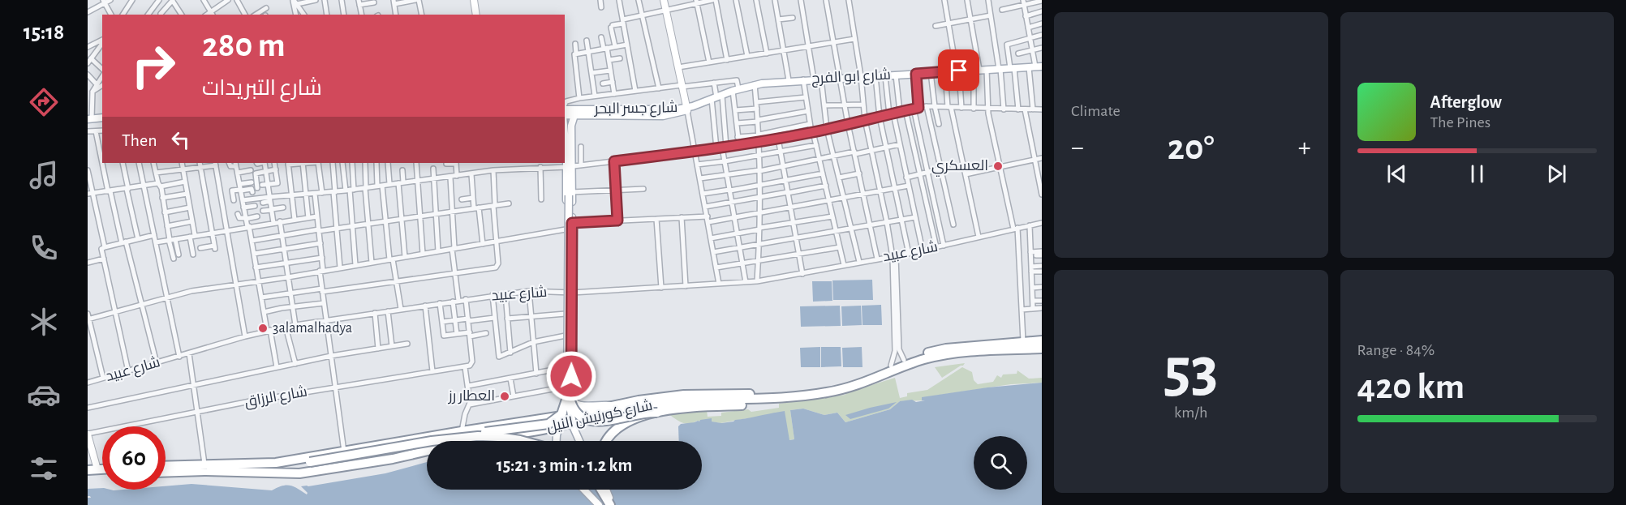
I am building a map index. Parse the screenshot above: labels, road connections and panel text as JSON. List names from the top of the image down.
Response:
{
  "streets": {
    "highway": ["شارع كورنيش النيل"],
    "main road": ["شارع ابو الفرج", "شارع جسر البحر"],
    "street": ["شارع عبيد", "شارع الرزاق"]
  },
  "crossings": [
    ["شارع ابو الفرج", "شارع جسر البحر"]
  ],
  "places": ["العسكري", "3alamalhadya", "العطار رز"],
  "page": {
    "tabs": "15:18",
    "tile": [
      "Climate",
      ["53", "km/h"],
      ["Range · 84%", "420 km"]
    ],
    "turn": ["280 m", "شارع التبريدات"],
    "song": ["Afterglow", "The Pines"],
    "then": "Then",
    "heat": ["−", "20°", "+"],
    "limit": "60",
    "trip": "15:21 · 3 min · 1.2 km"
  }
}
